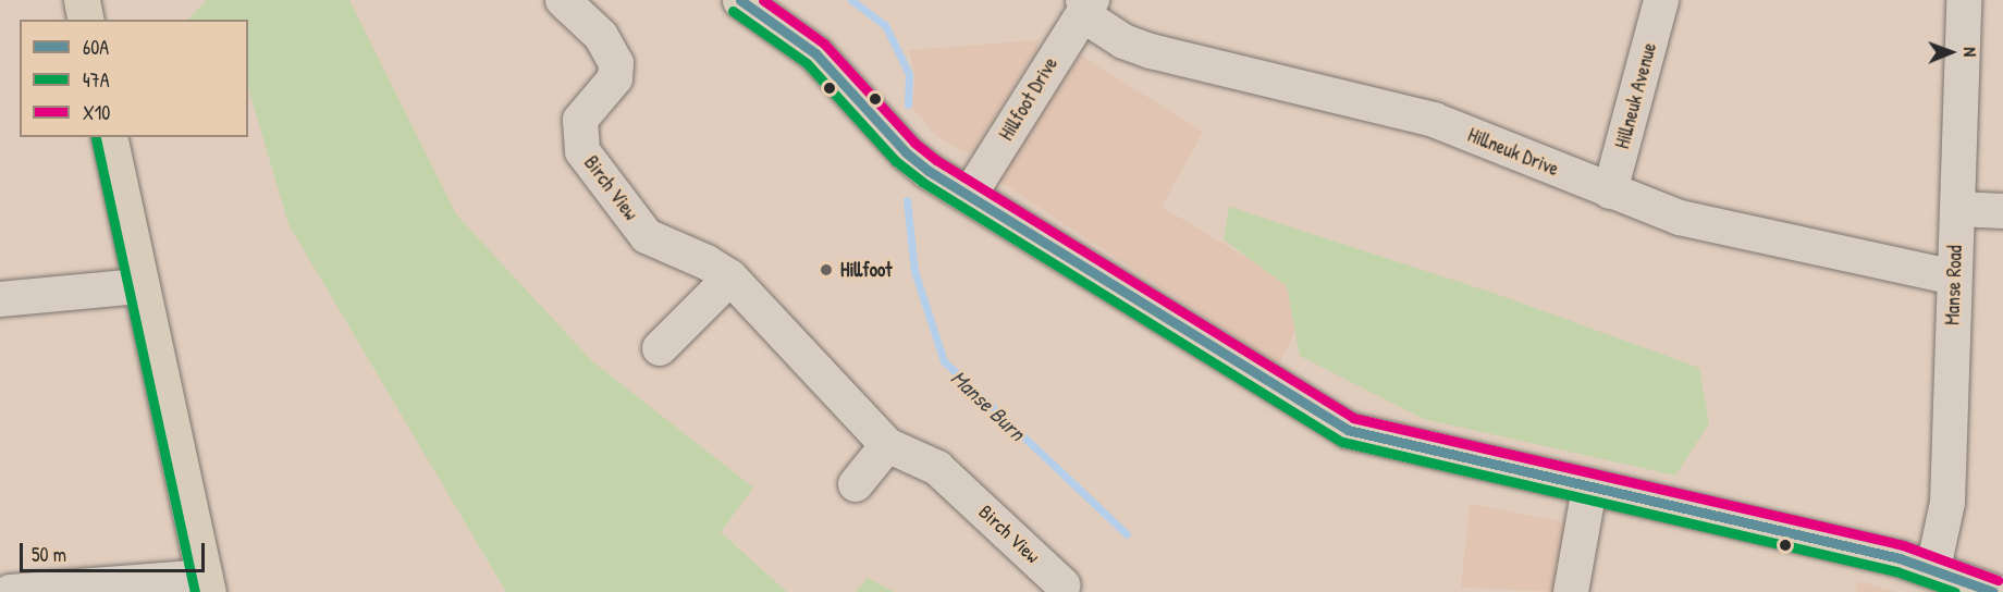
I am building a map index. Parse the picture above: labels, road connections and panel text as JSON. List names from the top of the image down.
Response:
{
  "streets": {
    "street": [
      "Hillneuk Avenue",
      "Hillfoot Drive",
      "Hillneuk Drive",
      "Birch View",
      "Manse Road"
    ]
  },
  "crossings": [
    ["Hillneuk Avenue", "Hillneuk Drive"],
    ["Hillfoot Drive", "Hillneuk Drive"],
    ["Hillneuk Drive", "Manse Road"]
  ],
  "water": ["Manse Burn"],
  "places": ["Hillfoot"],
  "lines": ["transit line 60A", "transit line X10", "transit line 47A"],
  "legend": ["60A", "47A", "X10"],
  "scale_bar": "50 m",
  "north": "right"
}
